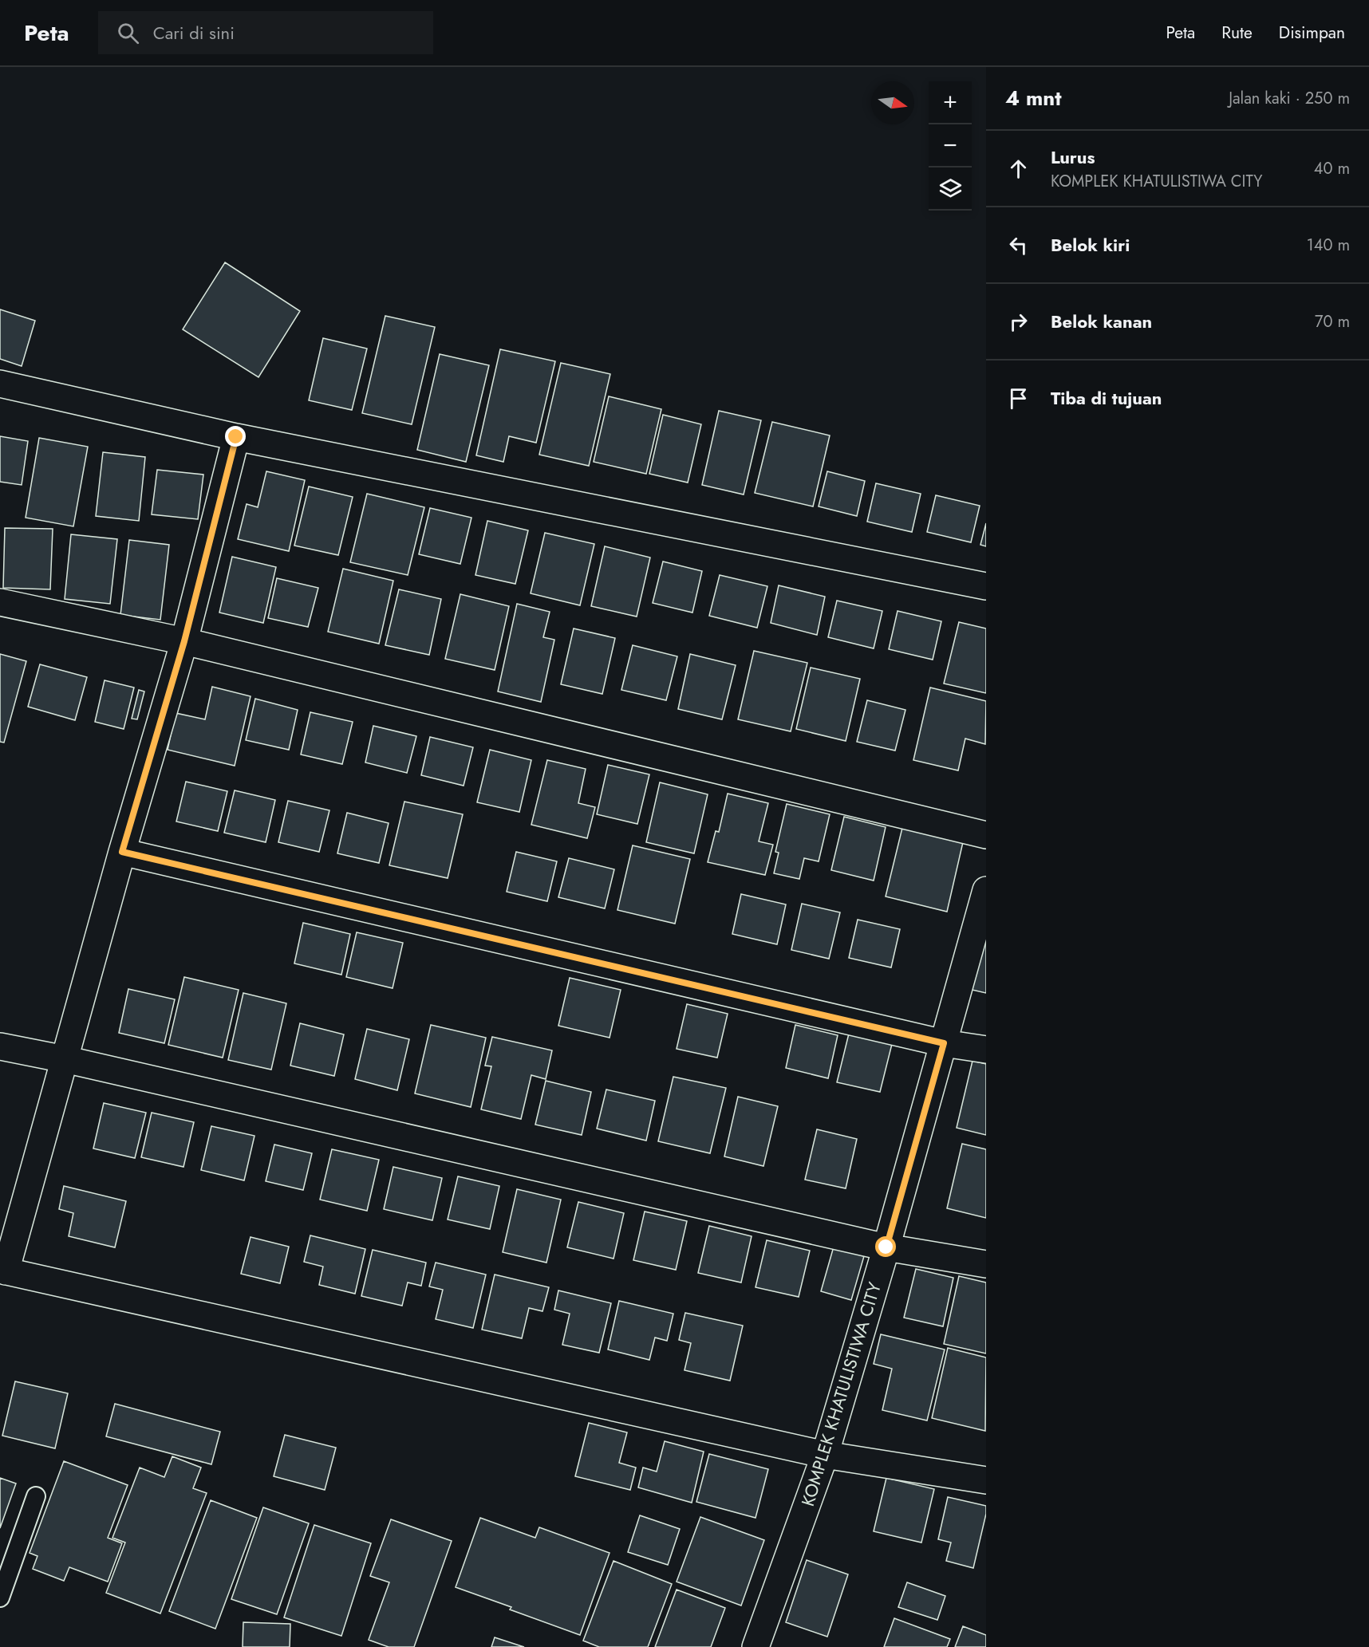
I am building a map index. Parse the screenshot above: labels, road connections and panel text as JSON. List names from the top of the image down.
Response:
{
  "streets": {
    "street": ["KOMPLEK KHATULISTIWA CITY"]
  },
  "north": "right",
  "page": {
    "header": "Peta",
    "search": "Cari di sini",
    "nav": ["Peta", "Rute", "Disimpan"],
    "heading": ["4 mnt", "Jalan kaki · 250 m"],
    "map_buttons": ["+", "−"],
    "list": [
      ["Lurus", "KOMPLEK KHATULISTIWA CITY", "40 m"],
      ["Belok kiri", "140 m"],
      ["Belok kanan", "70 m"],
      "Tiba di tujuan"
    ]
  }
}
